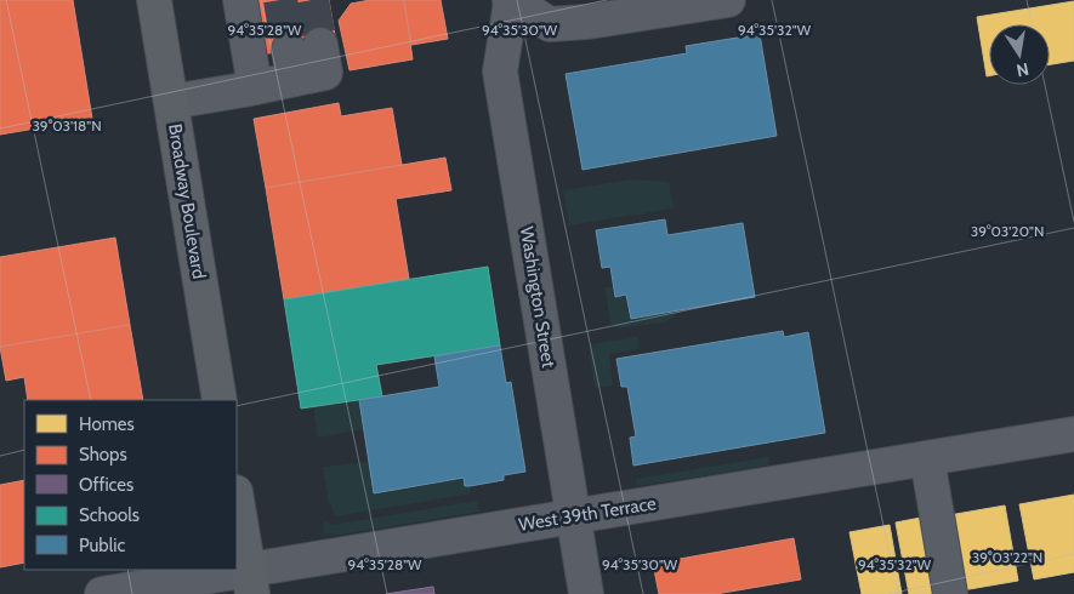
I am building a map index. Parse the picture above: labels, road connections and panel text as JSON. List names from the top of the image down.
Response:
{
  "streets": {
    "main road": ["Broadway Boulevard"],
    "street": ["Washington Street", "West 39th Terrace"]
  },
  "crossings": [
    ["Washington Street", "West 39th Terrace"]
  ],
  "legend": [
    "Homes",
    "Shops",
    "Offices",
    "Schools",
    "Public"
  ],
  "north": "bottom",
  "coordinates": [
    "94°35'28\"W",
    "94°35'30\"W",
    "94°35'32\"W",
    "39°03'18\"N",
    "39°03'20\"N",
    "39°03'22\"N"
  ]
}
